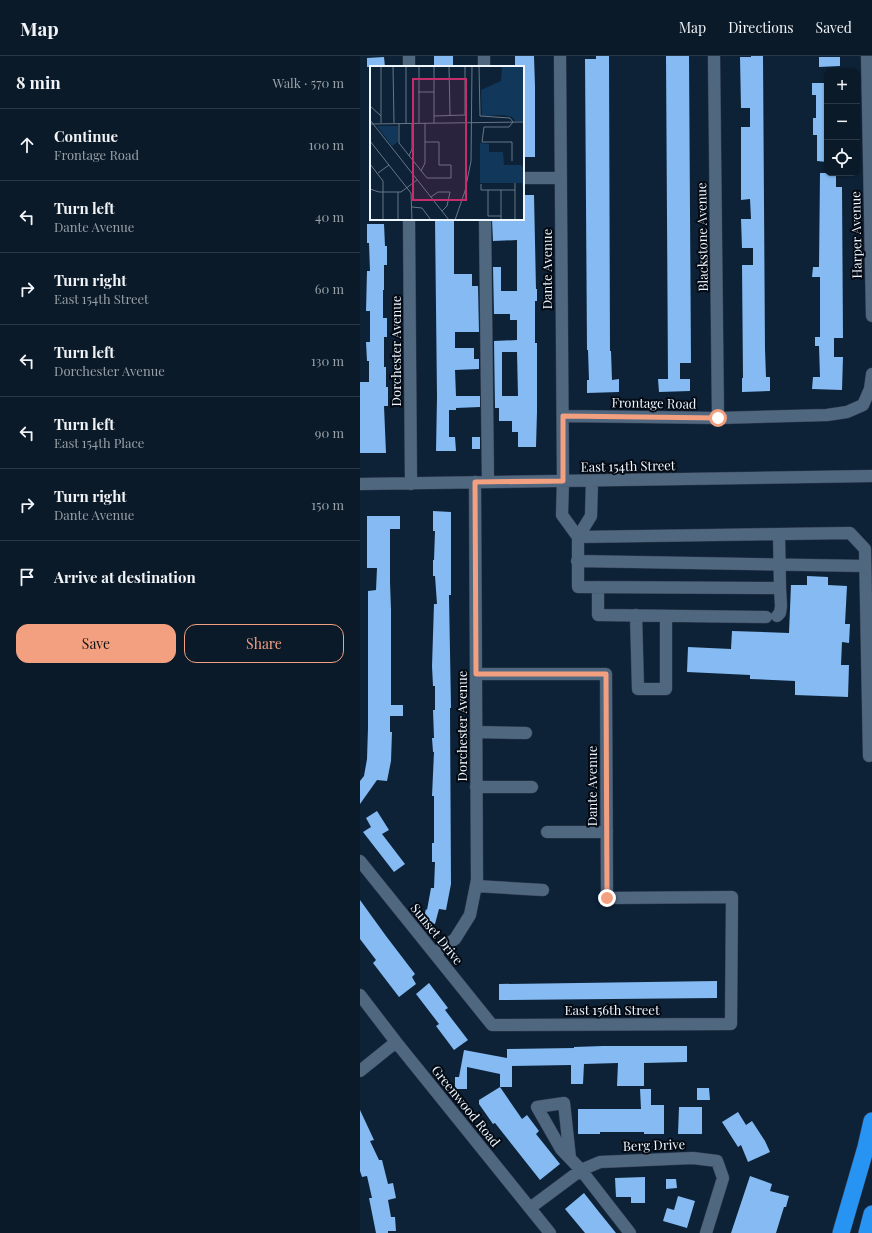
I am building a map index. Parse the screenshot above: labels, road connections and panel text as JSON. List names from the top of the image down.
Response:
{
  "streets": {
    "street": [
      "Harper Avenue",
      "Blackstone Avenue",
      "Dante Avenue",
      "Dorchester Avenue",
      "Frontage Road",
      "East 154th Street",
      "Sunset Drive",
      "East 156th Street",
      "Greenwood Road",
      "Berg Drive"
    ]
  },
  "crossings": [
    ["Blackstone Avenue", "Frontage Road"],
    ["Dante Avenue", "Dorchester Avenue"],
    ["Dante Avenue", "Frontage Road"],
    ["Dante Avenue", "East 154th Street"],
    ["Dante Avenue", "East 156th Street"],
    ["Dorchester Avenue", "East 154th Street"],
    ["Dorchester Avenue", "Sunset Drive"],
    ["Sunset Drive", "East 156th Street"],
    ["Greenwood Road", "Berg Drive"]
  ],
  "page": {
    "header": "Map",
    "nav": ["Map", "Directions", "Saved"],
    "heading": ["8 min", "Walk · 570 m"],
    "map_buttons": ["+", "−"],
    "list": [
      ["Continue", "Frontage Road", "100 m"],
      ["Turn left", "Dante Avenue", "40 m"],
      ["Turn right", "East 154th Street", "60 m"],
      ["Turn left", "Dorchester Avenue", "130 m"],
      ["Turn left", "East 154th Place", "90 m"],
      ["Turn right", "Dante Avenue", "150 m"],
      "Arrive at destination"
    ],
    "buttons": ["Save", "Share"]
  }
}
